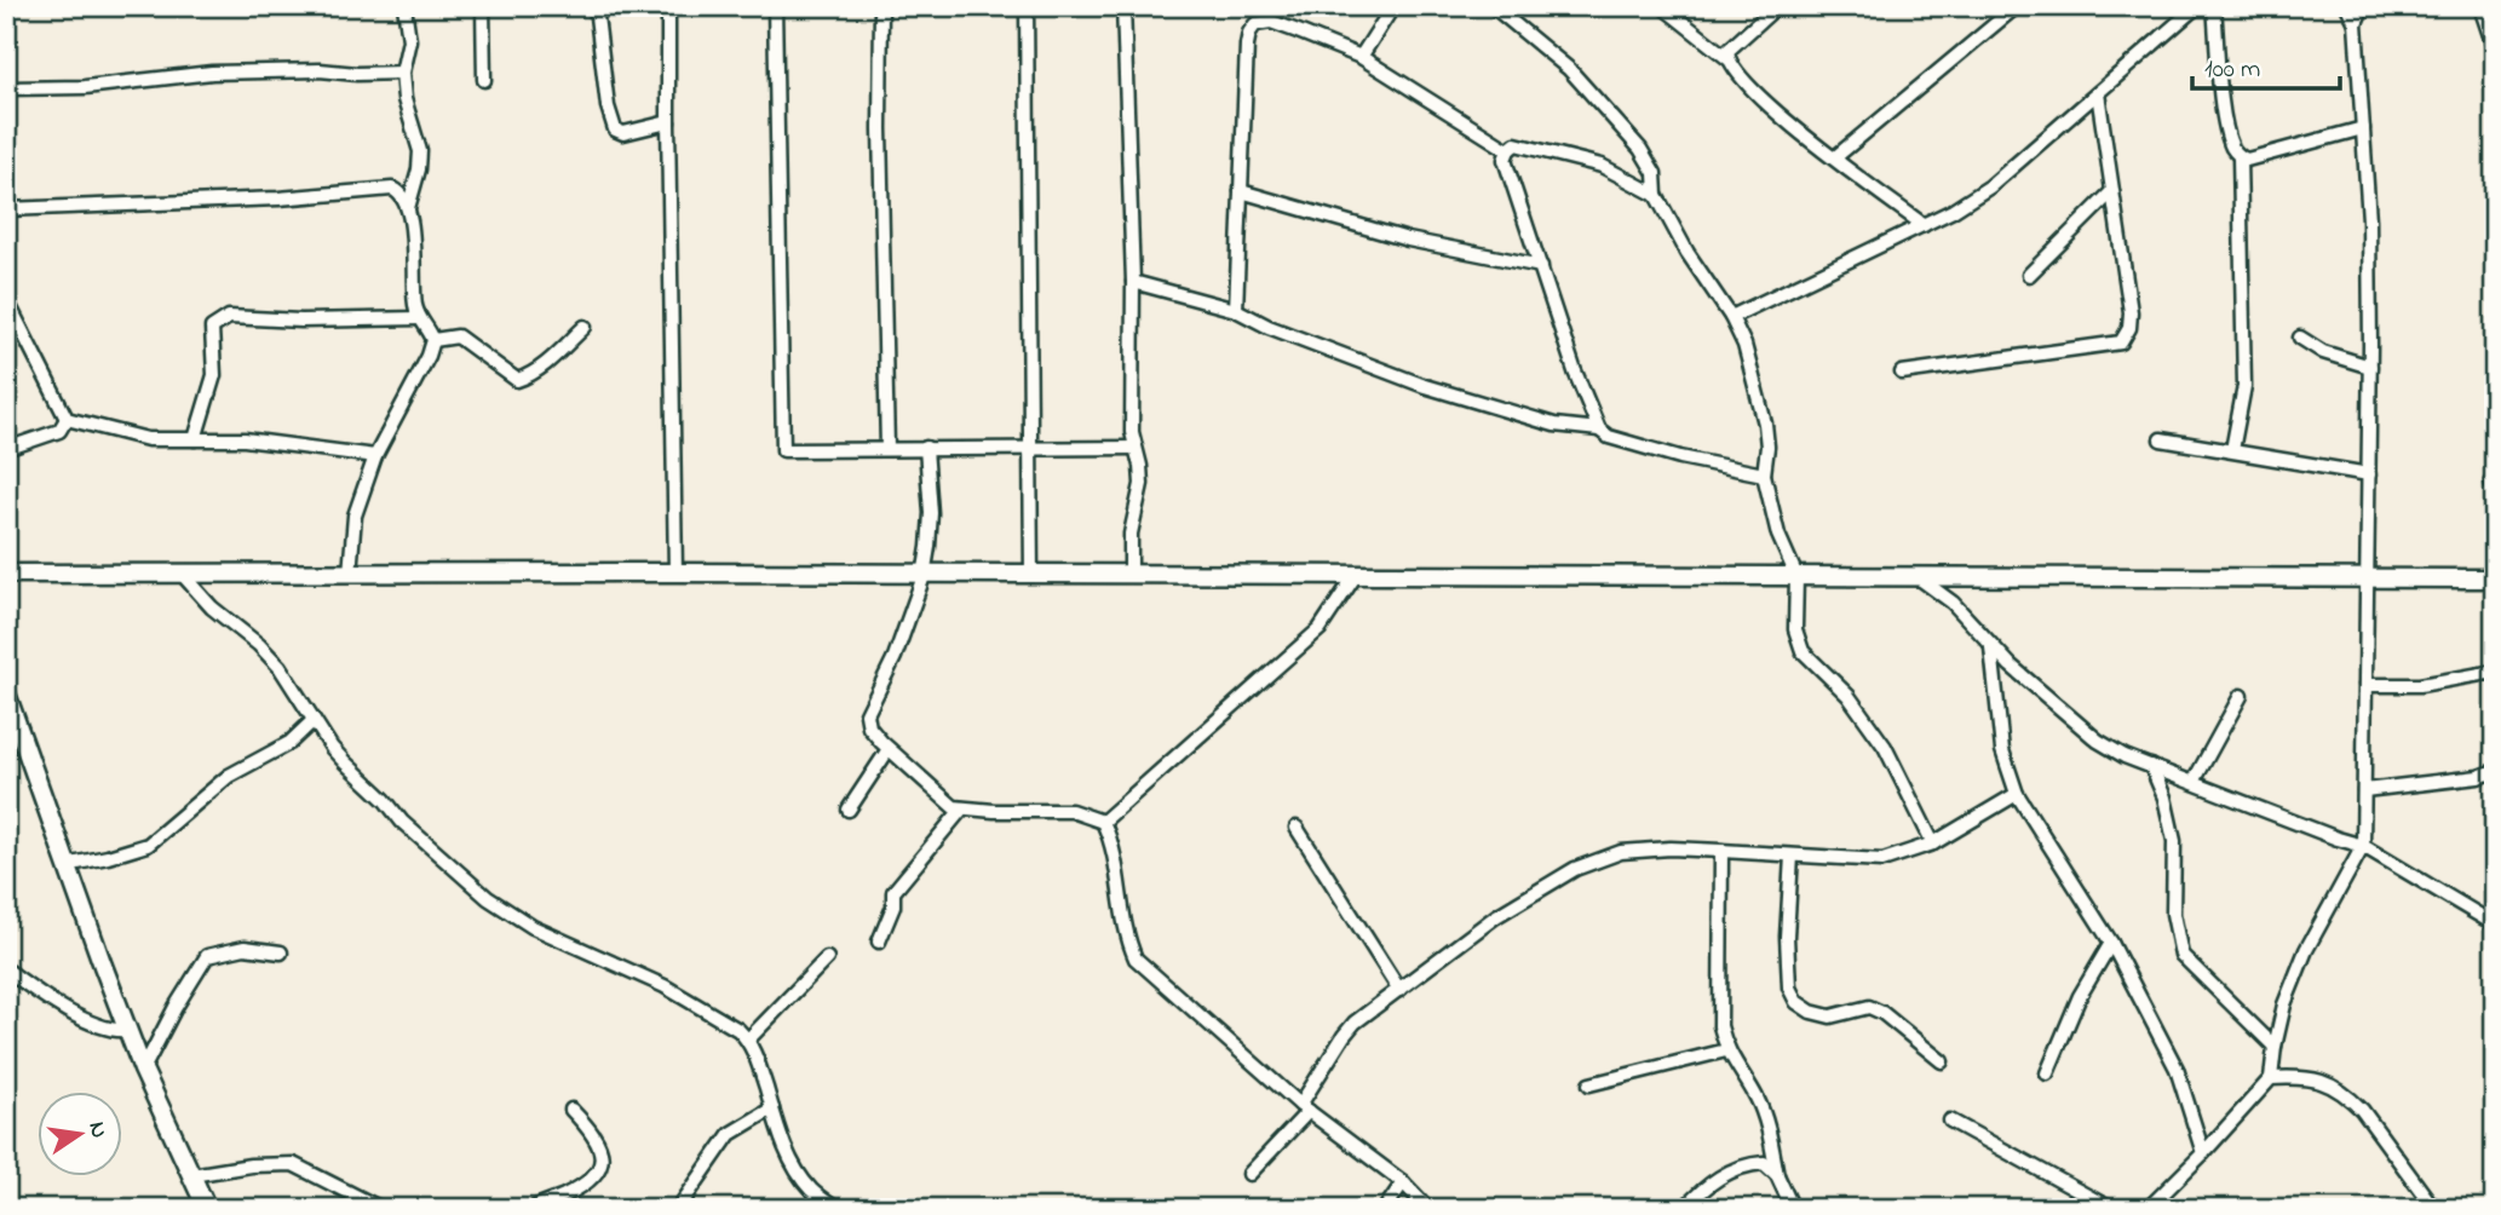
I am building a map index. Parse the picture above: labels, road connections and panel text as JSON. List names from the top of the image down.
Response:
{
  "scale_bar": "100 m",
  "north": "right"
}
